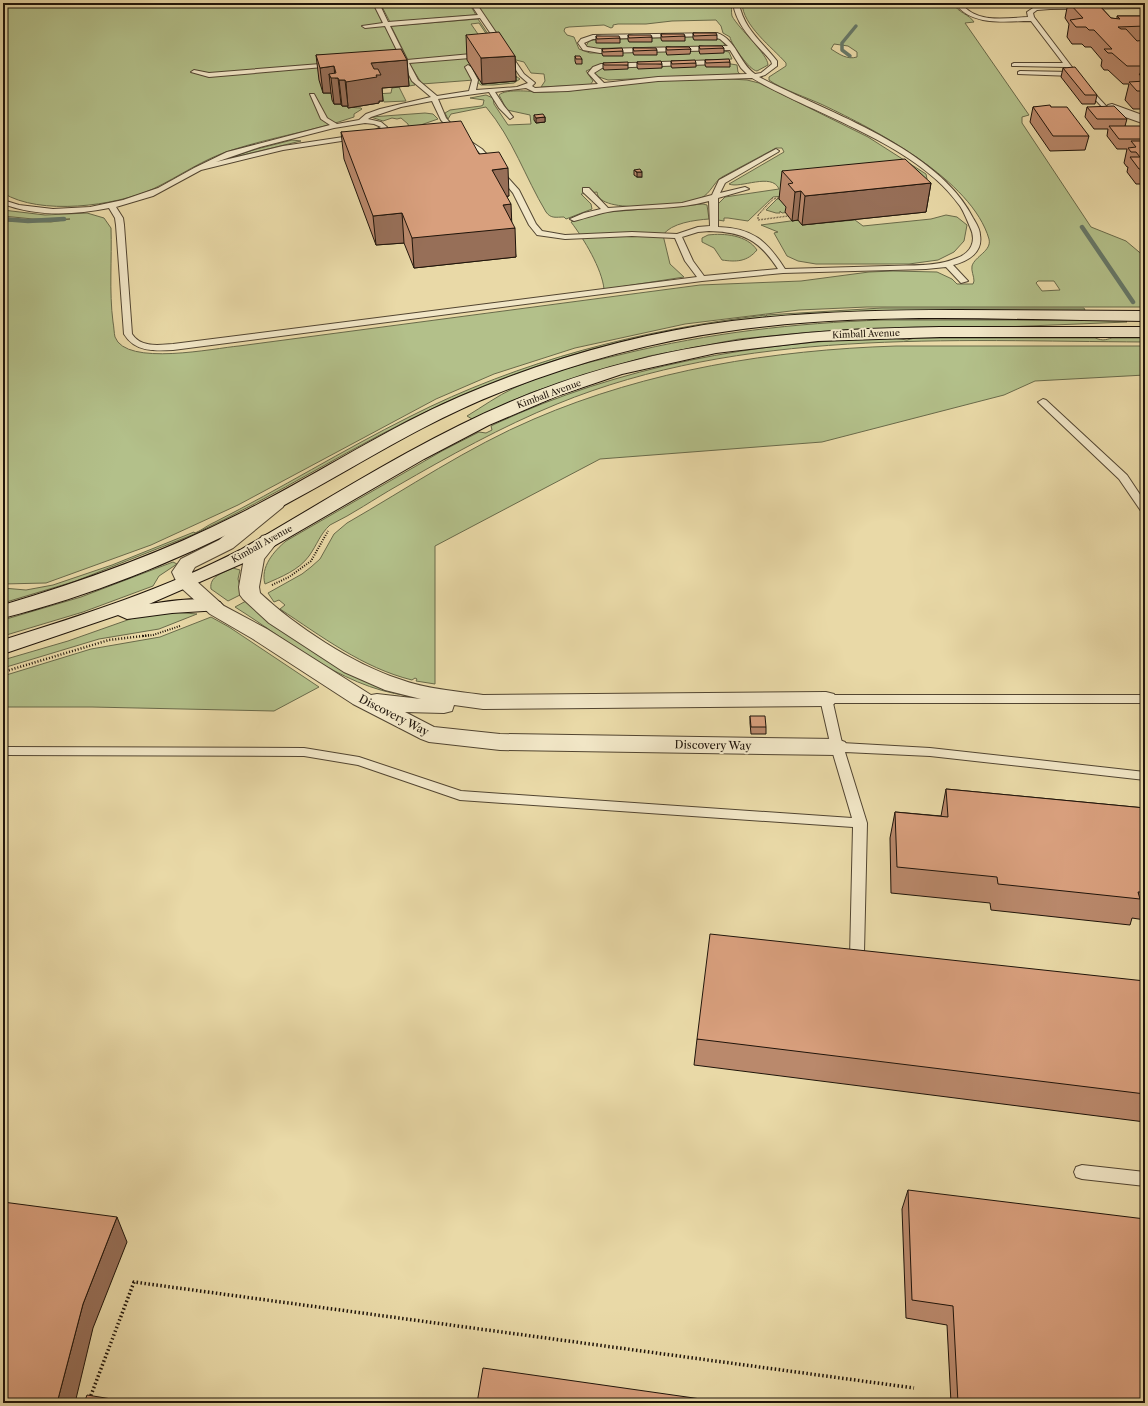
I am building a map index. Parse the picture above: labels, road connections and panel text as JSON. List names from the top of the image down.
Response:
{
  "streets": {
    "main road": ["Kimball Avenue", "Discovery Way"]
  },
  "crossings": [
    ["Kimball Avenue", "Discovery Way"]
  ]
}
